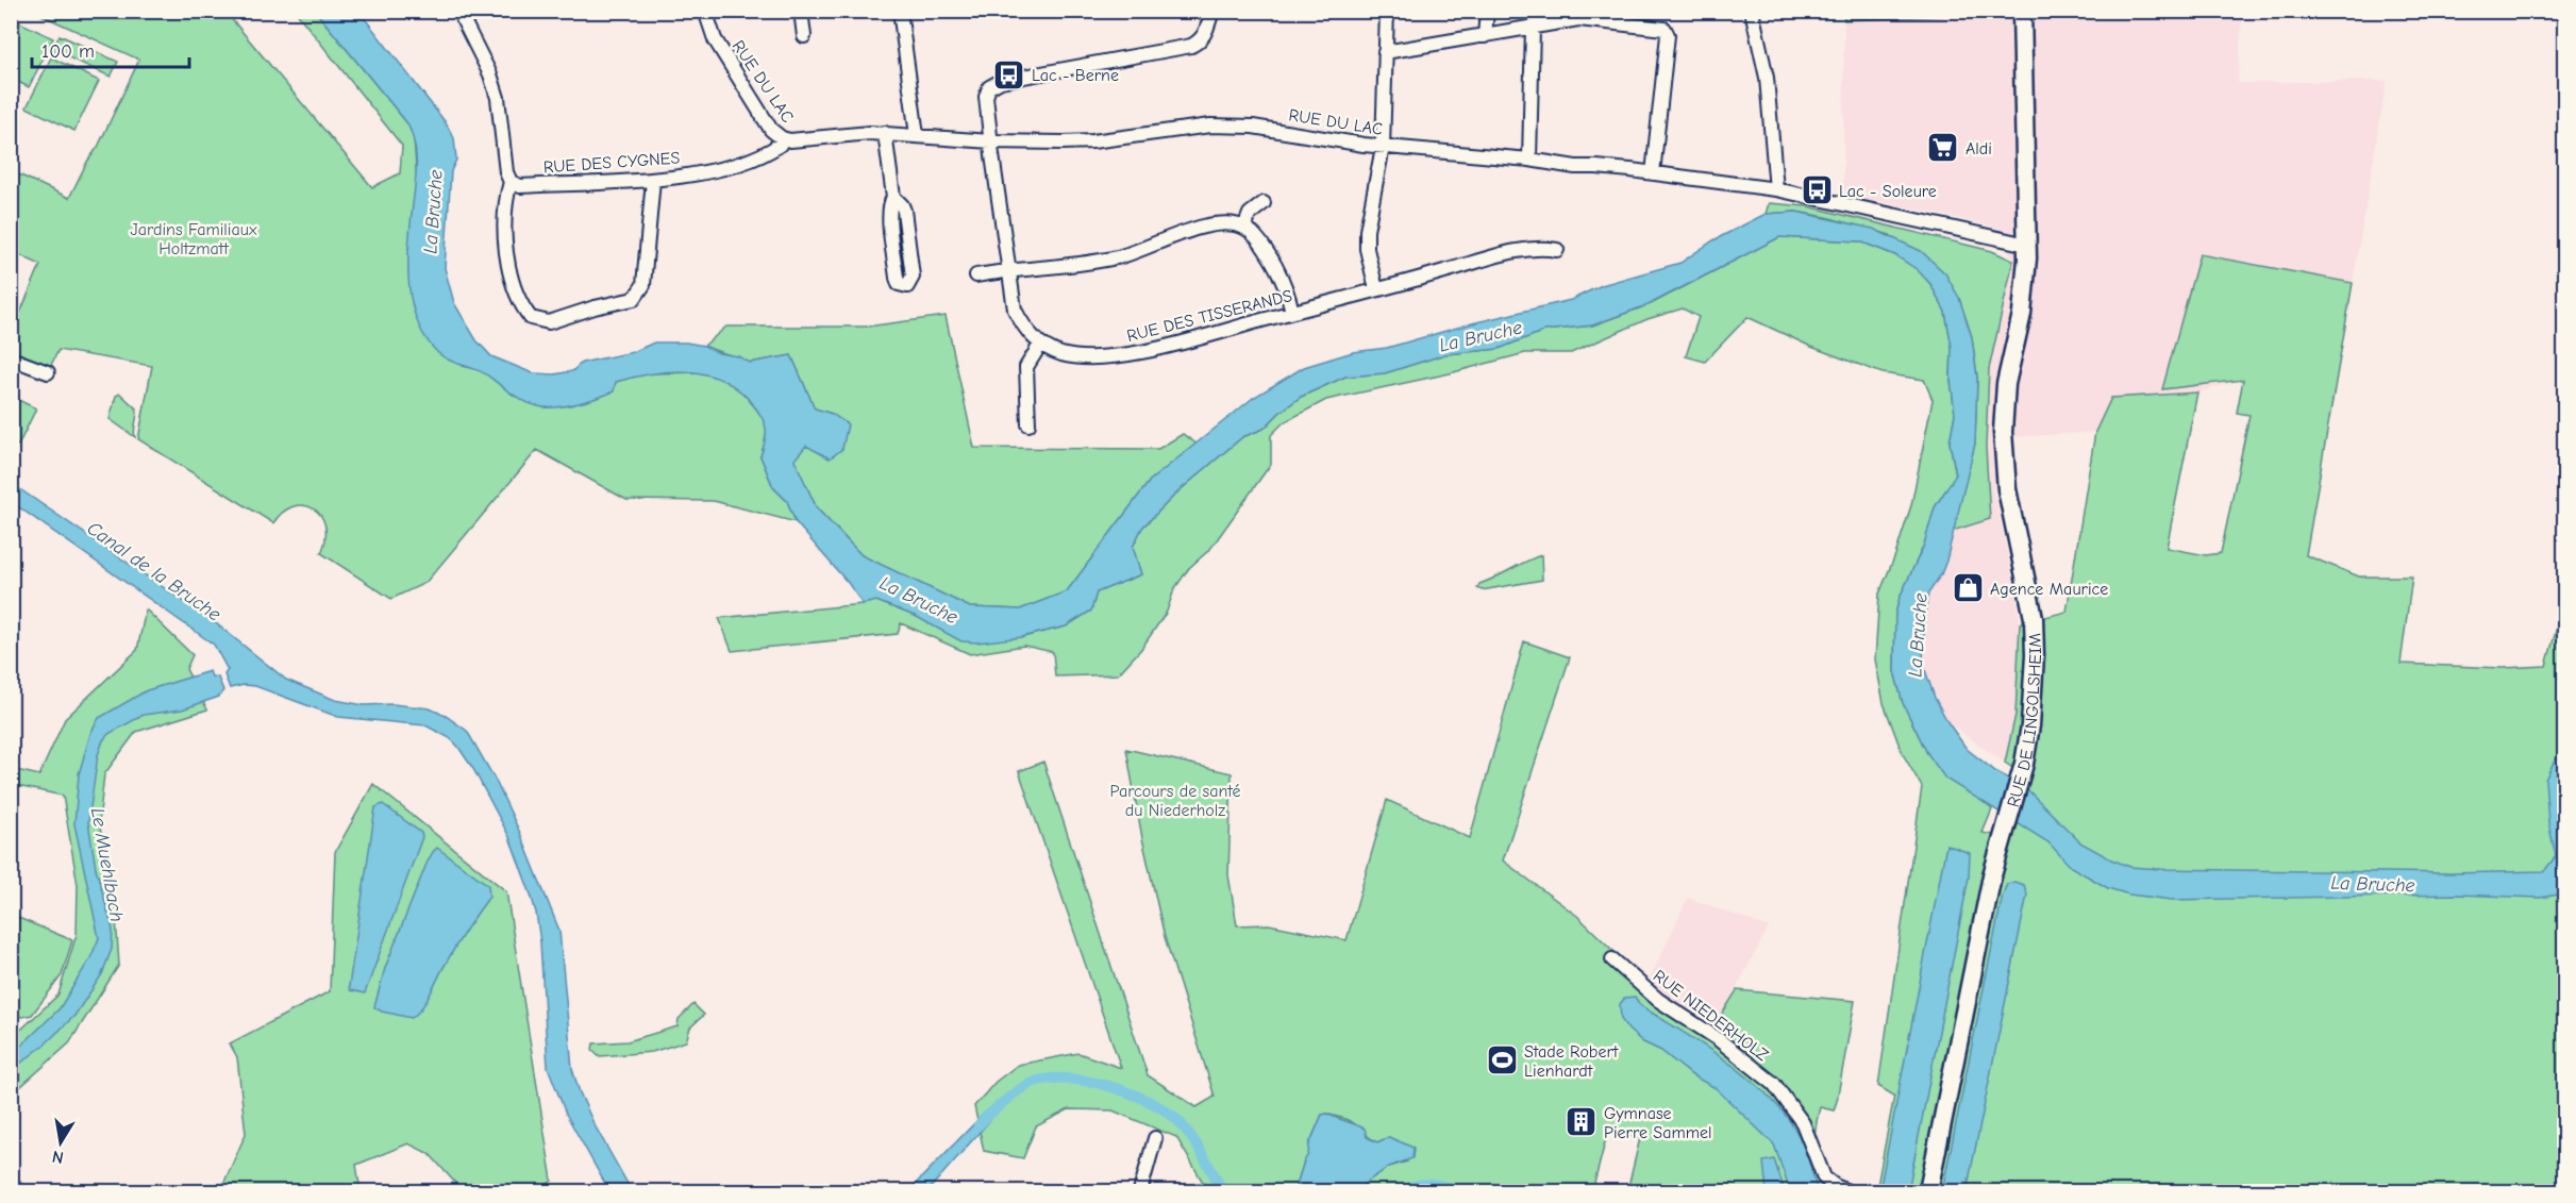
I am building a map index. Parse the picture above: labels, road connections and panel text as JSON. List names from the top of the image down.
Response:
{
  "streets": {
    "main road": ["RUE DE LINGOLSHEIM"],
    "street": [
      "RUE DU LAC",
      "RUE DES CYGNES",
      "RUE DES TISSERANDS",
      "RUE NIEDERHOLZ"
    ]
  },
  "crossings": [
    ["RUE DU LAC", "RUE DES CYGNES"],
    ["RUE DU LAC", "RUE DE LINGOLSHEIM"]
  ],
  "water": ["La Bruche", "Canal de la Bruche", "Le Muehlbach"],
  "parks": ["Jardins Familiaux Holtzmatt", "Parcours de santé du Niederholz"],
  "places": {
    "bus stop": ["Lac - Berne", "Lac - Soleure"],
    "supermarket": ["Aldi"],
    "shop": ["Agence Maurice"],
    "sports": ["Stade Robert Lienhardt"],
    "building": ["Gymnase Pierre Sammel"]
  },
  "scale_bar": "100 m",
  "north": "bottom"
}
